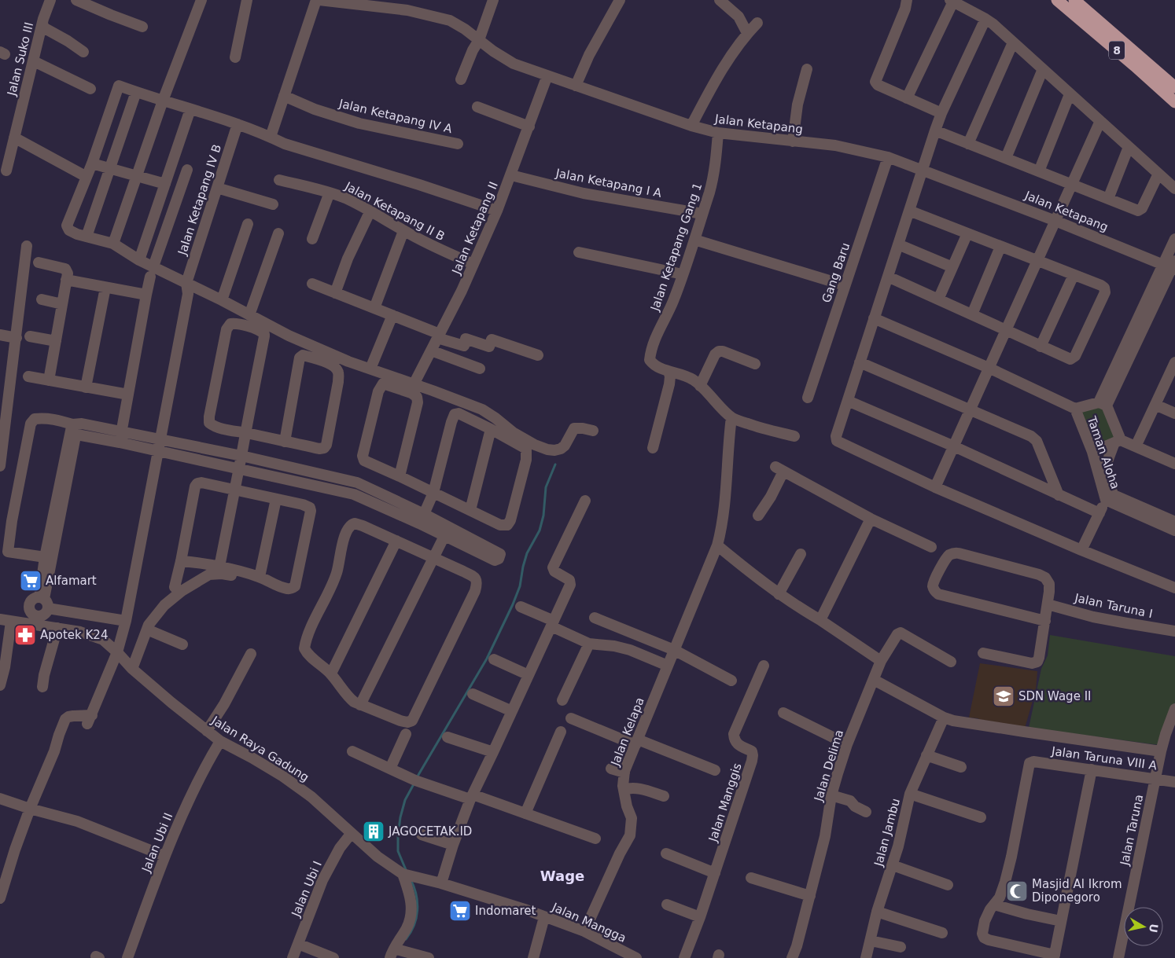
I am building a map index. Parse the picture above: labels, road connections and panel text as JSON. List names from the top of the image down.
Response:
{
  "streets": {
    "highway": ["8"],
    "street": [
      "Jalan Suko III",
      "Jalan Ketapang IV A",
      "Jalan Ketapang",
      "Jalan Ketapang I A",
      "Jalan Ketapang IV B",
      "Jalan Ketapang II B",
      "Jalan Ketapang II",
      "Jalan Ketapang Gang 1",
      "Gang Baru",
      "Taman Aloha",
      "Jalan Taruna I",
      "Jalan Kelapa",
      "Jalan Raya Gadung",
      "Jalan Taruna VIII A",
      "Jalan Delima",
      "Jalan Manggis",
      "Jalan Taruna",
      "Jalan Jambu",
      "Jalan Ubi II",
      "Jalan Ubi I",
      "Jalan Mangga"
    ]
  },
  "crossings": [
    ["Jalan Ketapang", "Jalan Ketapang II"],
    ["Jalan Ketapang", "Jalan Ketapang Gang 1"],
    ["Jalan Ketapang", "Gang Baru"],
    ["Jalan Ketapang I A", "Jalan Ketapang II"],
    ["Jalan Ketapang I A", "Jalan Ketapang Gang 1"],
    ["Jalan Ketapang IV B", "Jalan Raya Gadung"],
    ["Jalan Ketapang II B", "Jalan Ketapang II"],
    ["Jalan Ketapang Gang 1", "Jalan Kelapa"],
    ["Jalan Kelapa", "Jalan Mangga"],
    ["Jalan Raya Gadung", "Jalan Ubi II"],
    ["Jalan Raya Gadung", "Jalan Ubi I"],
    ["Jalan Raya Gadung", "Jalan Mangga"],
    ["Jalan Taruna VIII A", "Jalan Taruna"]
  ],
  "districts": ["Wage"],
  "places": {
    "supermarket": ["Alfamart", "Indomaret"],
    "pharmacy": ["Apotek K24"],
    "school or university": ["SDN Wage II"],
    "building": ["JAGOCETAK.ID"],
    "mosque": ["Masjid Al Ikrom Diponegoro"]
  },
  "north": "right"
}
